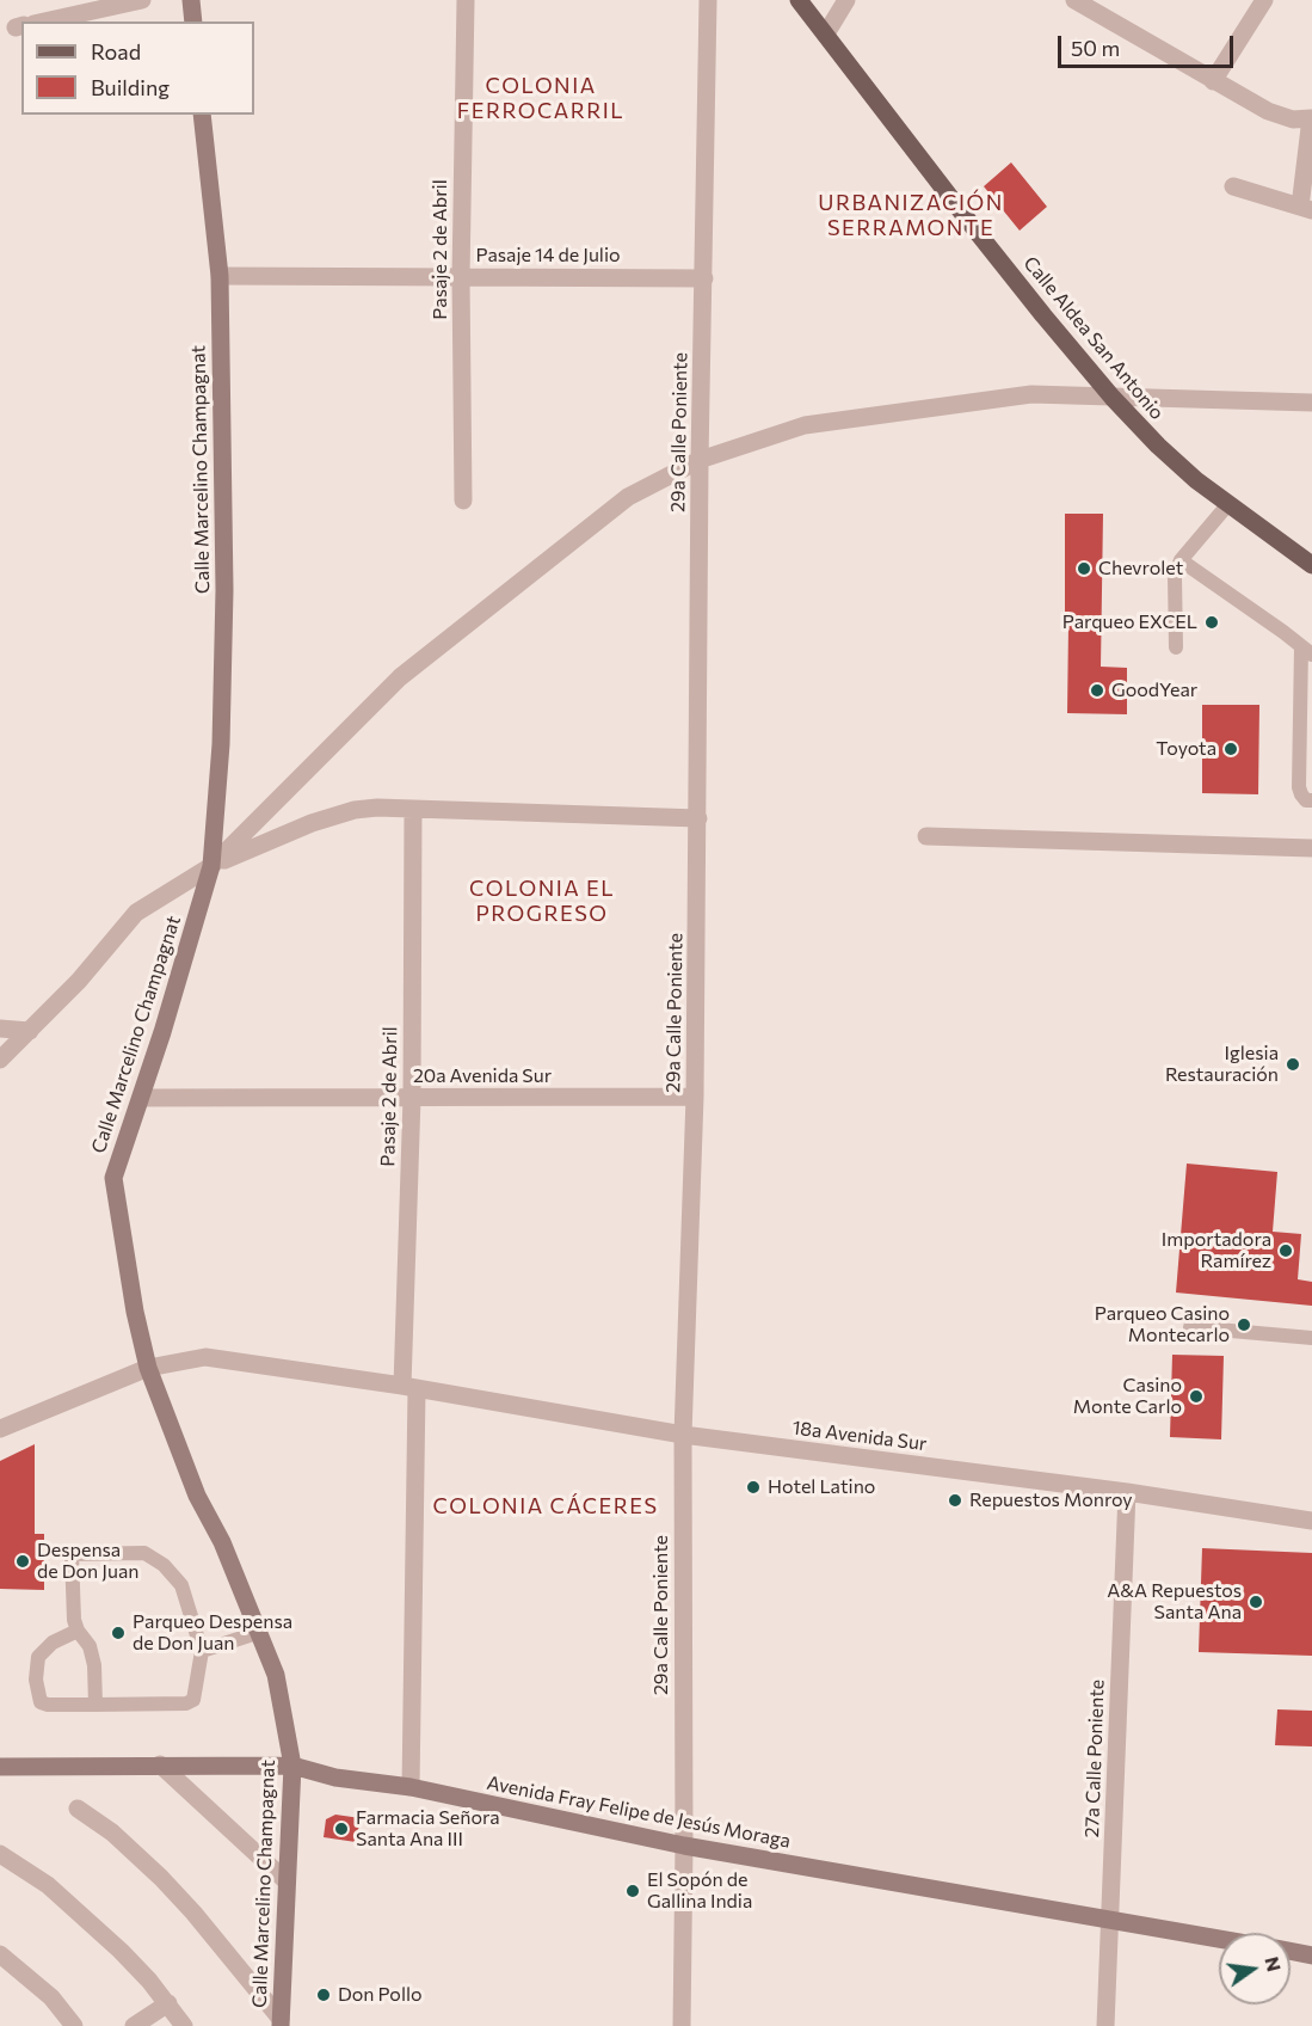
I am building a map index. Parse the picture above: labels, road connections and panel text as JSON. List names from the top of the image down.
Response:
{
  "streets": {
    "main road": ["Calle Aldea San Antonio"],
    "street": [
      "Pasaje 2 de Abril",
      "Pasaje 14 de Julio",
      "29a Calle Poniente",
      "Calle Marcelino Champagnat",
      "20a Avenida Sur",
      "18a Avenida Sur",
      "27a Calle Poniente",
      "Avenida Fray Felipe de Jesús Moraga"
    ]
  },
  "crossings": [
    ["Pasaje 2 de Abril", "Pasaje 14 de Julio"],
    ["Pasaje 2 de Abril", "20a Avenida Sur"],
    ["Pasaje 2 de Abril", "18a Avenida Sur"],
    ["Pasaje 2 de Abril", "Avenida Fray Felipe de Jesús Moraga"],
    ["Pasaje 14 de Julio", "29a Calle Poniente"],
    ["Pasaje 14 de Julio", "Calle Marcelino Champagnat"],
    ["29a Calle Poniente", "20a Avenida Sur"],
    ["29a Calle Poniente", "18a Avenida Sur"],
    ["29a Calle Poniente", "Avenida Fray Felipe de Jesús Moraga"],
    ["Calle Marcelino Champagnat", "20a Avenida Sur"],
    ["Calle Marcelino Champagnat", "18a Avenida Sur"],
    ["Calle Marcelino Champagnat", "Avenida Fray Felipe de Jesús Moraga"],
    ["18a Avenida Sur", "27a Calle Poniente"],
    ["27a Calle Poniente", "Avenida Fray Felipe de Jesús Moraga"]
  ],
  "districts": [
    "COLONIA FERROCARRIL",
    "URBANIZACIÓN SERRAMONTE",
    "COLONIA EL PROGRESO",
    "COLONIA CÁCERES"
  ],
  "places": [
    "Chevrolet",
    "Parqueo EXCEL",
    "GoodYear",
    "Toyota",
    "Iglesia Restauración",
    "Importadora Ramírez",
    "Parqueo Casino Montecarlo",
    "Casino Monte Carlo",
    "Hotel Latino",
    "Repuestos Monroy",
    "Despensa de Don Juan",
    "A&A Repuestos Santa Ana",
    "Parqueo Despensa de Don Juan",
    "Farmacia Señora Santa Ana III",
    "El Sopón de Gallina India",
    "Don Pollo"
  ],
  "legend": ["Road", "Building"],
  "scale_bar": "50 m",
  "north": "right"
}
